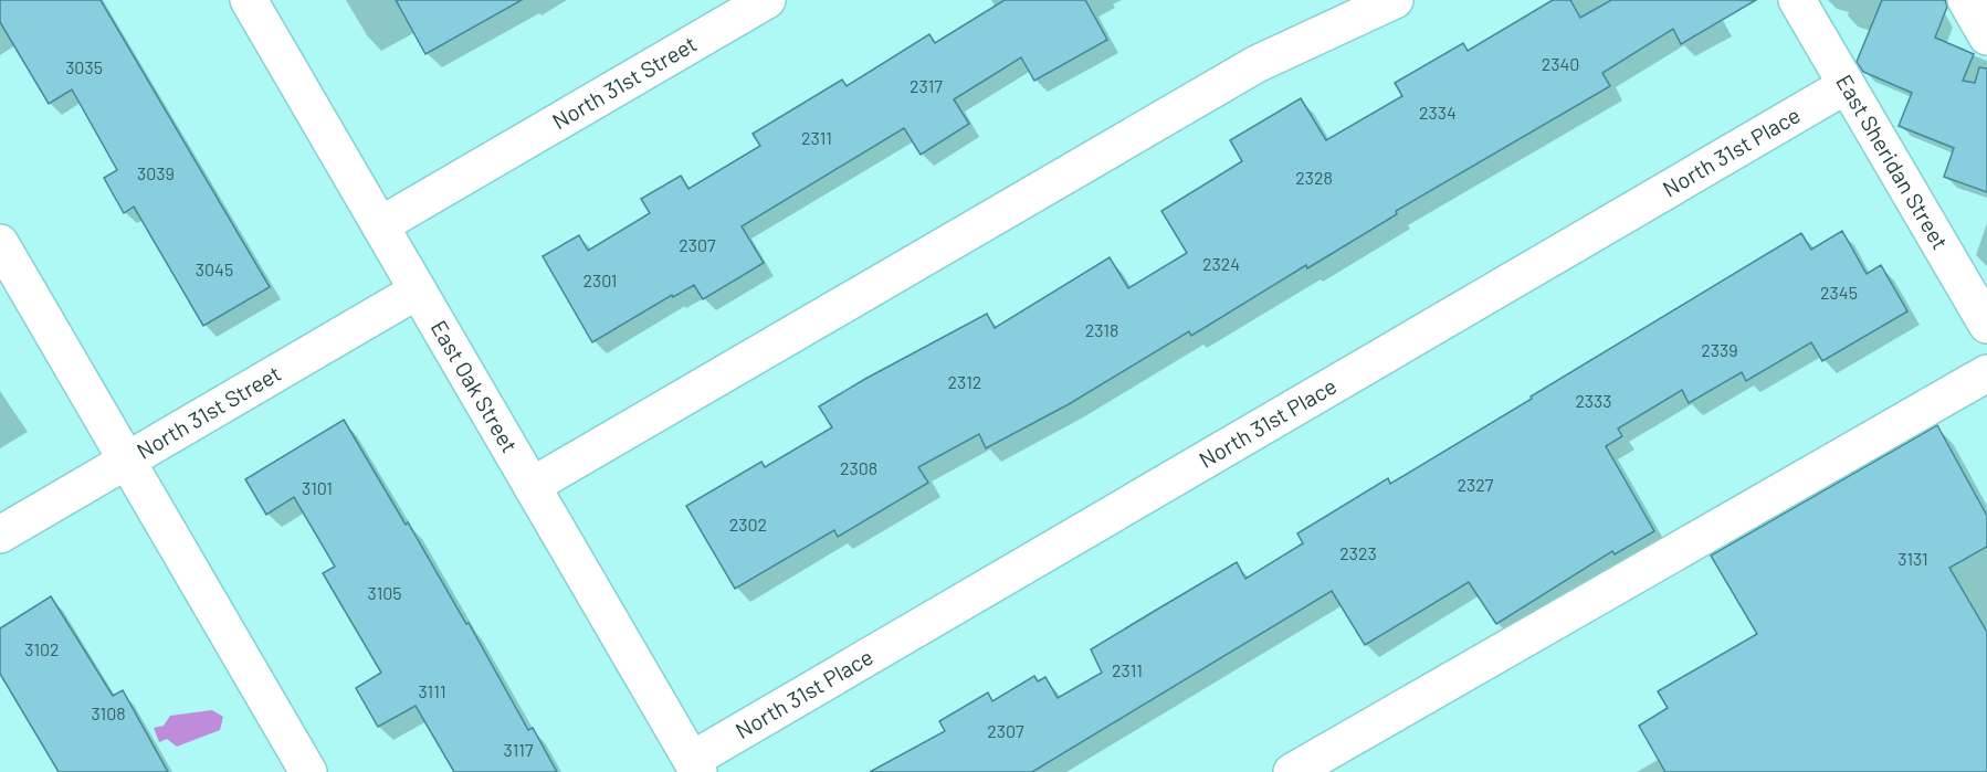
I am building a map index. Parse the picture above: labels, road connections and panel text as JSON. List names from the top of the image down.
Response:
{
  "streets": {
    "street": [
      "North 31st Street",
      "North 31st Place",
      "East Sheridan Street",
      "East Oak Street"
    ]
  },
  "crossings": [
    ["North 31st Street", "East Oak Street"],
    ["North 31st Place", "East Sheridan Street"],
    ["North 31st Place", "East Oak Street"]
  ],
  "house_numbers": [
    "2340",
    "3035",
    "2317",
    "2334",
    "2311",
    "3039",
    "2328",
    "2307",
    "2324",
    "3045",
    "2301",
    "2345",
    "2318",
    "2339",
    "2312",
    "2333",
    "2308",
    "2327",
    "3101",
    "2302",
    "2323",
    "3131",
    "3105",
    "3102",
    "2311",
    "3111",
    "3108",
    "2307",
    "3117"
  ]
}
